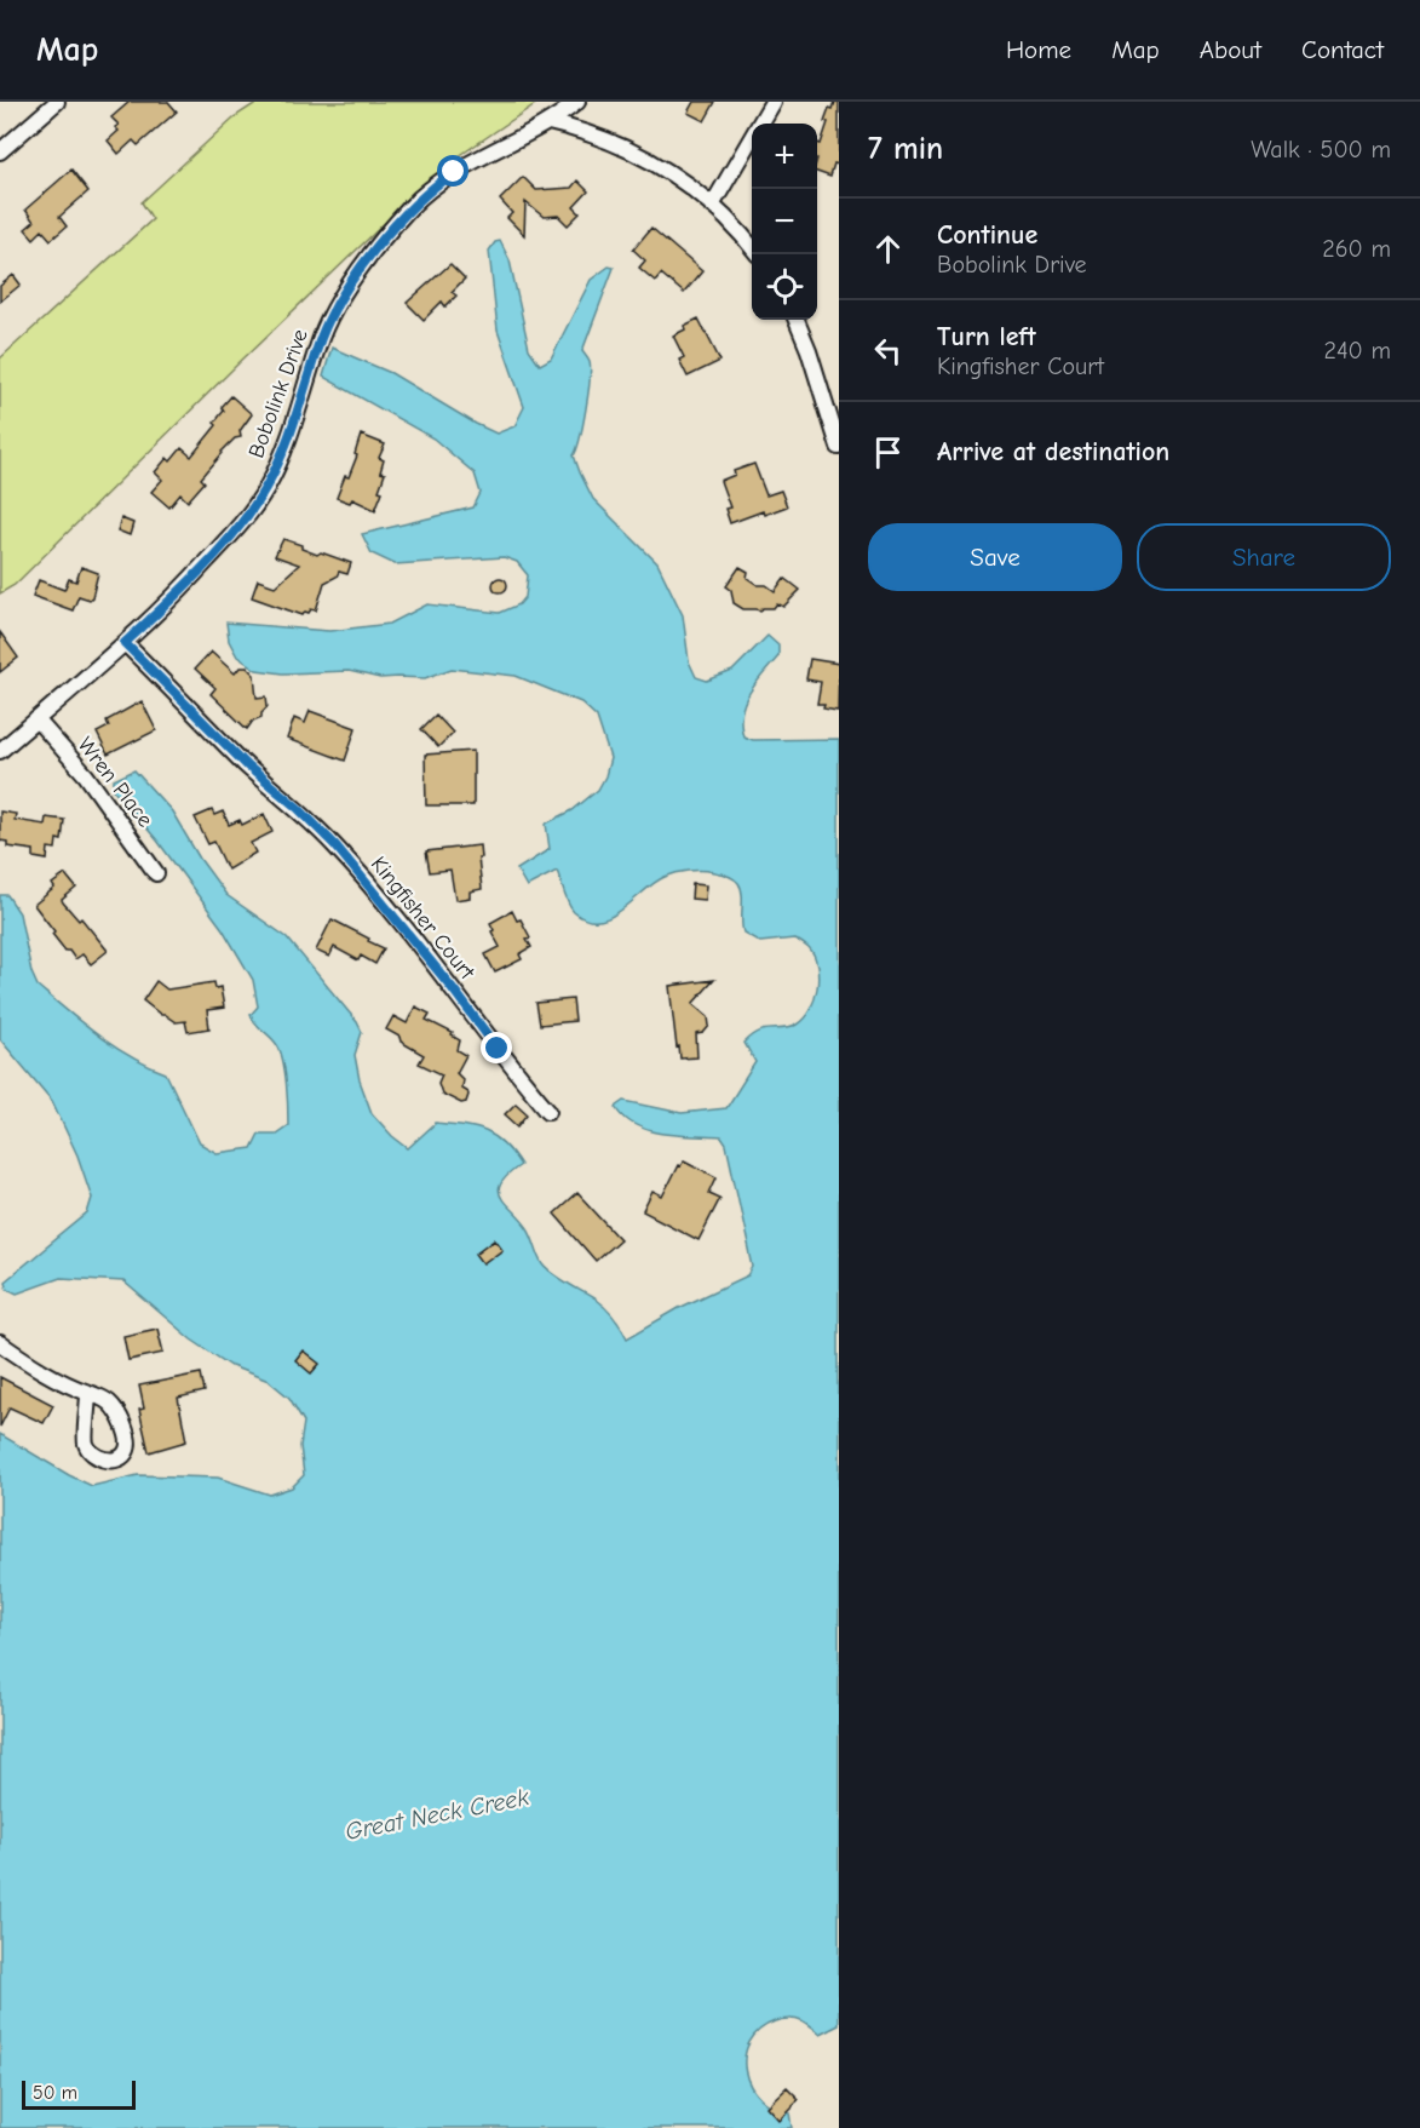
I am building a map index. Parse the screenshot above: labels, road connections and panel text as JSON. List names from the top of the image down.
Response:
{
  "streets": {
    "street": ["Bobolink Drive", "Wren Place", "Kingfisher Court"]
  },
  "crossings": [
    ["Bobolink Drive", "Wren Place"],
    ["Bobolink Drive", "Kingfisher Court"]
  ],
  "water": ["Great Neck Creek"],
  "scale_bar": "50 m",
  "page": {
    "header": "Map",
    "nav": [
      "Home",
      "Map",
      "About",
      "Contact"
    ],
    "heading": ["7 min", "Walk · 500 m"],
    "map_buttons": ["+", "−"],
    "list": [
      ["Continue", "Bobolink Drive", "260 m"],
      ["Turn left", "Kingfisher Court", "240 m"],
      "Arrive at destination"
    ],
    "buttons": ["Save", "Share"],
    "scale": "50 m"
  }
}
